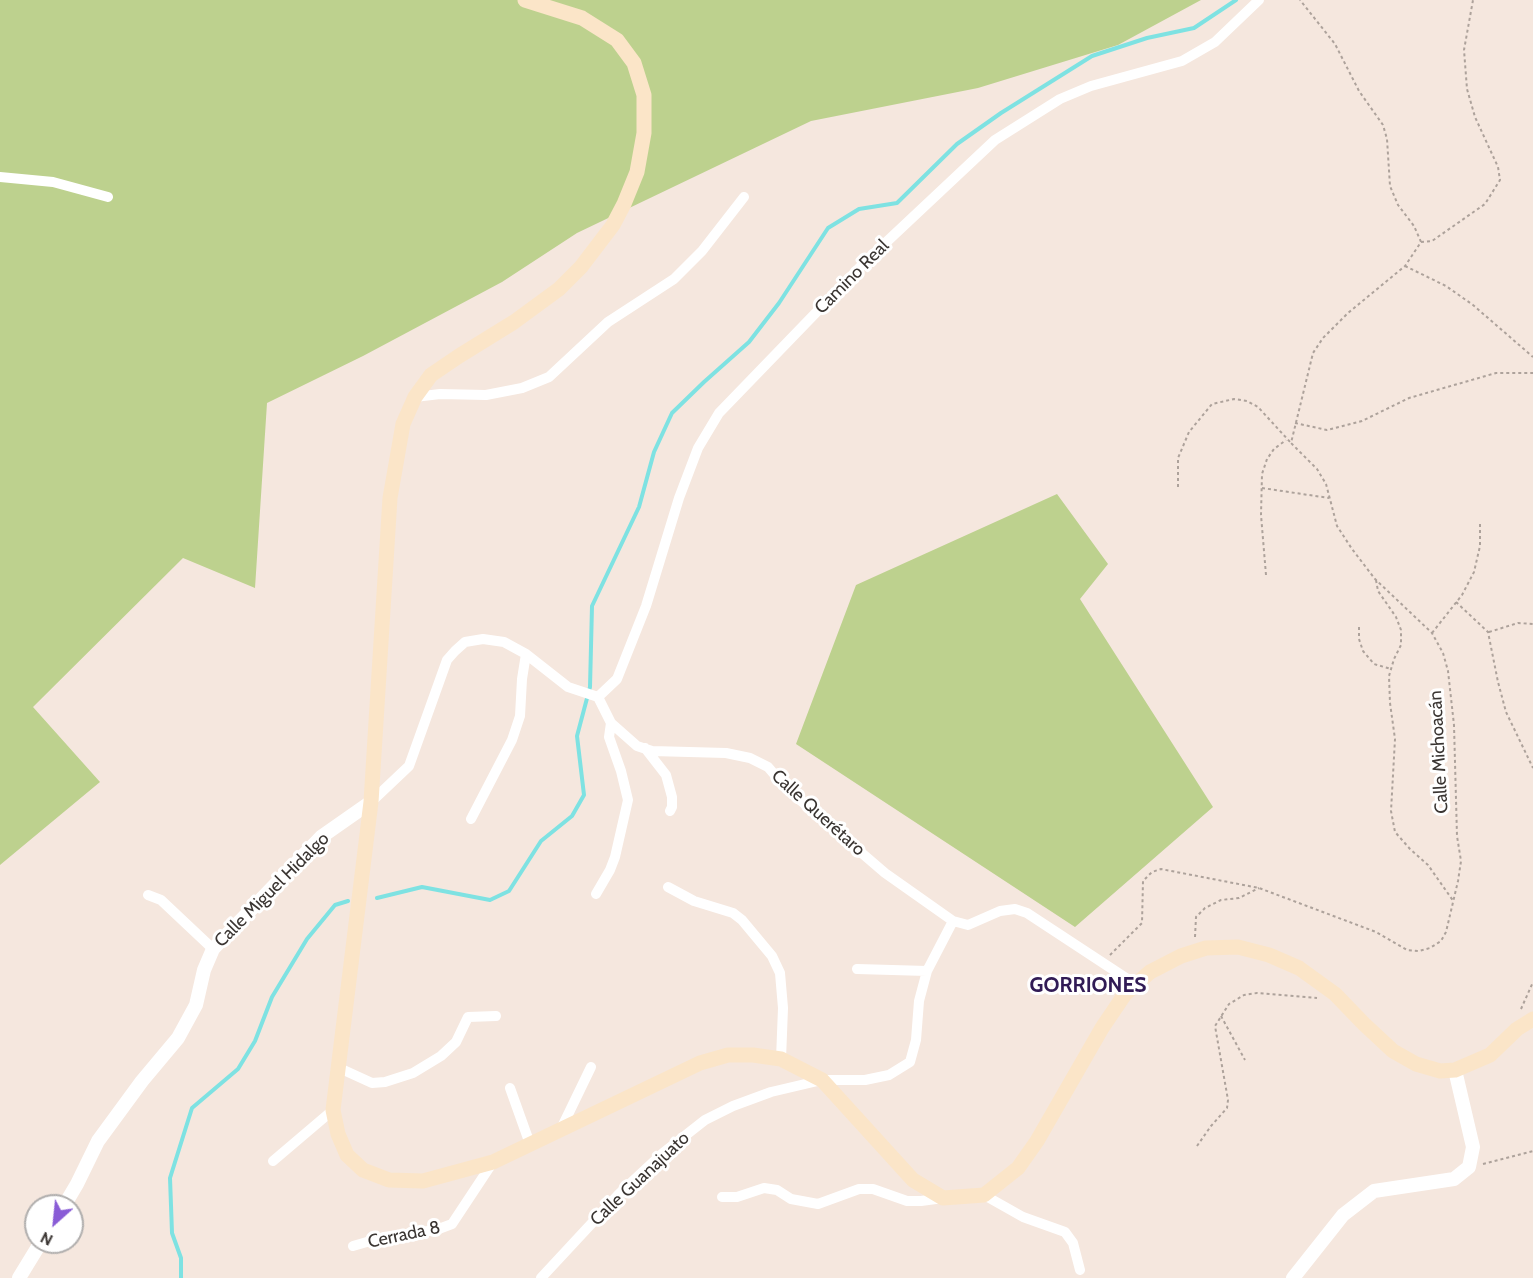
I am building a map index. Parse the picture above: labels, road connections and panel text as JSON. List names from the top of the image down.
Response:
{
  "streets": {
    "street": [
      "Camino Real",
      "Calle Querétaro",
      "Calle Miguel Hidalgo",
      "Calle Guanajuato",
      "Cerrada 8"
    ],
    "path": ["Calle Michoacán"]
  },
  "crossings": [
    ["Camino Real", "Calle Querétaro"]
  ],
  "districts": ["GORRIONES"],
  "north": "bottom left"
}
